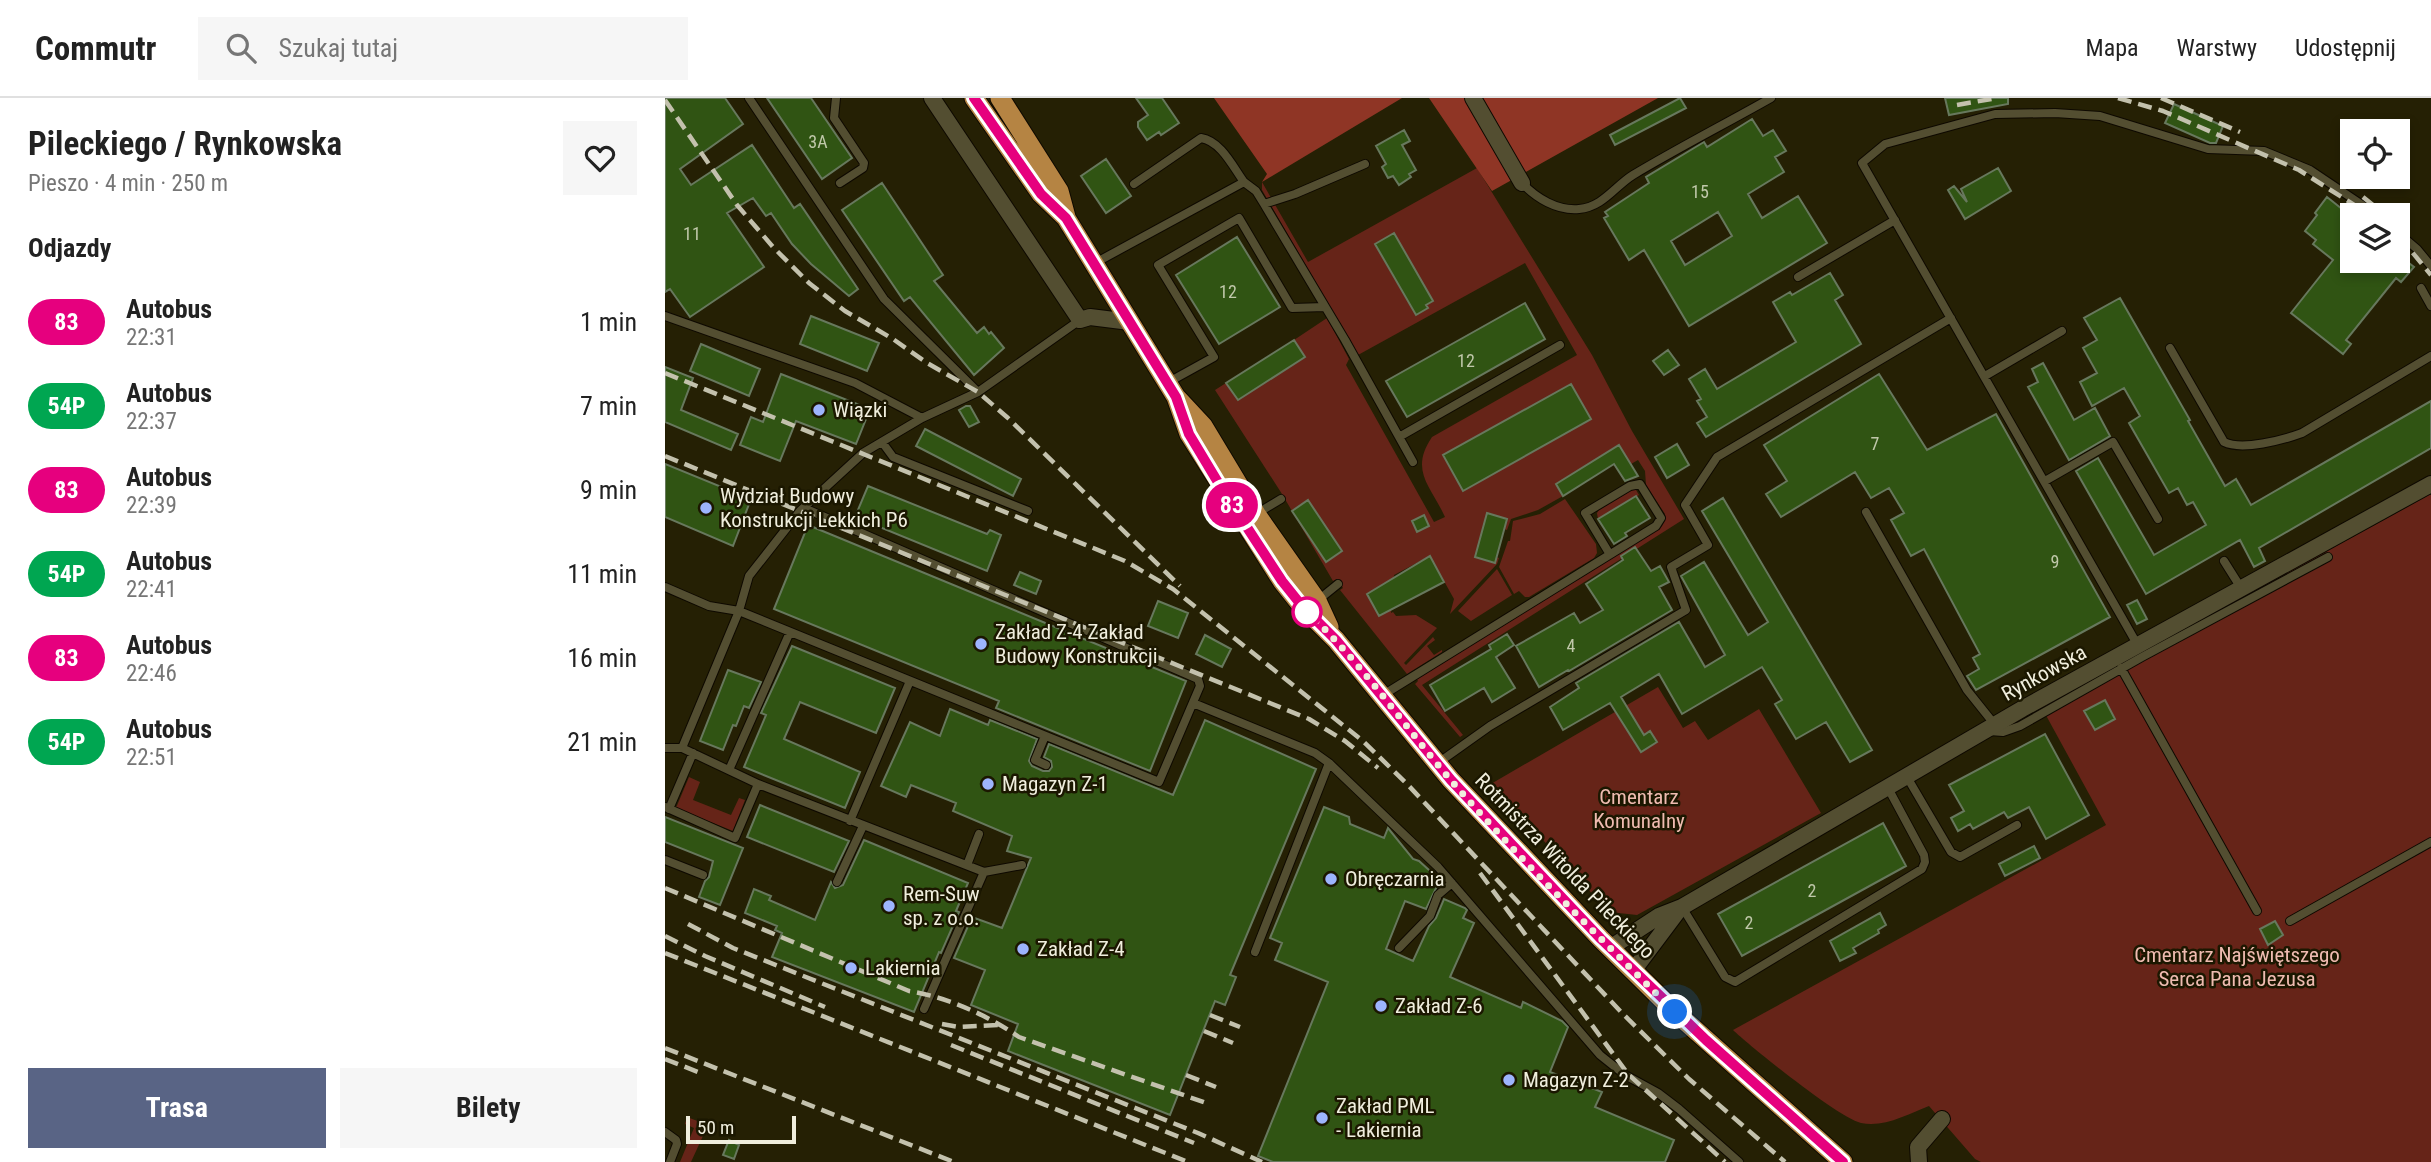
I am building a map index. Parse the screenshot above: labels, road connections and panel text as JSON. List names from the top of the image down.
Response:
{
  "streets": {
    "main road": ["Rotmistrza Witolda Pileckiego"],
    "street": ["Rynkowska"]
  },
  "crossings": [
    ["Rynkowska", "Rotmistrza Witolda Pileckiego"]
  ],
  "parks": ["Cmentarz Komunalny", "Cmentarz Najświętszego Serca Pana Jezusa"],
  "places": [
    "Wiązki",
    "Wydział Budowy Konstrukcji Lekkich P6",
    "Zakład Z-4 Zakład Budowy Konstrukcji",
    "Magazyn Z-1",
    "Obręczarnia",
    "Rem-Suw sp. z o.o.",
    "Zakład Z-4",
    "Lakiernia",
    "Zakład Z-6",
    "Magazyn Z-2",
    "Zakład PML - Lakiernia"
  ],
  "lines": ["bus line 83"],
  "house_numbers": [
    "3A",
    "15",
    "11",
    "12",
    "12",
    "7",
    "9",
    "4",
    "2",
    "2"
  ],
  "scale_bar": "50 m",
  "page": {
    "header": "Commutr",
    "search": "Szukaj tutaj",
    "nav": ["Mapa", "Warstwy", "Udostępnij"],
    "heading": [
      ["Pileckiego / Rynkowska", "Pieszo · 4 min · 250 m"],
      "Odjazdy"
    ],
    "on_map": "83",
    "list": [
      {
        "mark": "83",
        "name": "Autobus",
        "note": "22:31",
        "value": "1 min"
      },
      {
        "mark": "54P",
        "name": "Autobus",
        "note": "22:37",
        "value": "7 min"
      },
      {
        "mark": "83",
        "name": "Autobus",
        "note": "22:39",
        "value": "9 min"
      },
      {
        "mark": "54P",
        "name": "Autobus",
        "note": "22:41",
        "value": "11 min"
      },
      {
        "mark": "83",
        "name": "Autobus",
        "note": "22:46",
        "value": "16 min"
      },
      {
        "mark": "54P",
        "name": "Autobus",
        "note": "22:51",
        "value": "21 min"
      }
    ],
    "buttons": ["Trasa", "Bilety"],
    "scale": "50 m"
  }
}
